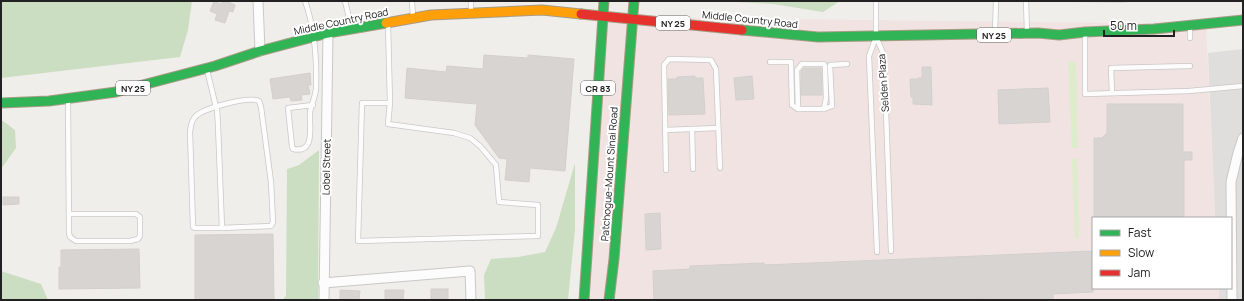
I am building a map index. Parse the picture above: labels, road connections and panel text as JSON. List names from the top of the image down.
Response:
{
  "streets": {
    "main road": [
      "Middle Country Road",
      "NY 25",
      "CR 83",
      "Patchogue-Mount Sinai Road"
    ],
    "street": ["Lobel Street"],
    "lane": ["Selden Plaza"]
  },
  "crossings": [
    ["Middle Country Road", "Selden Plaza"],
    ["Middle Country Road", "Lobel Street"],
    ["Middle Country Road", "Patchogue-Mount Sinai Road"]
  ],
  "legend": ["Fast", "Slow", "Jam"],
  "scale_bar": "50 m"
}
